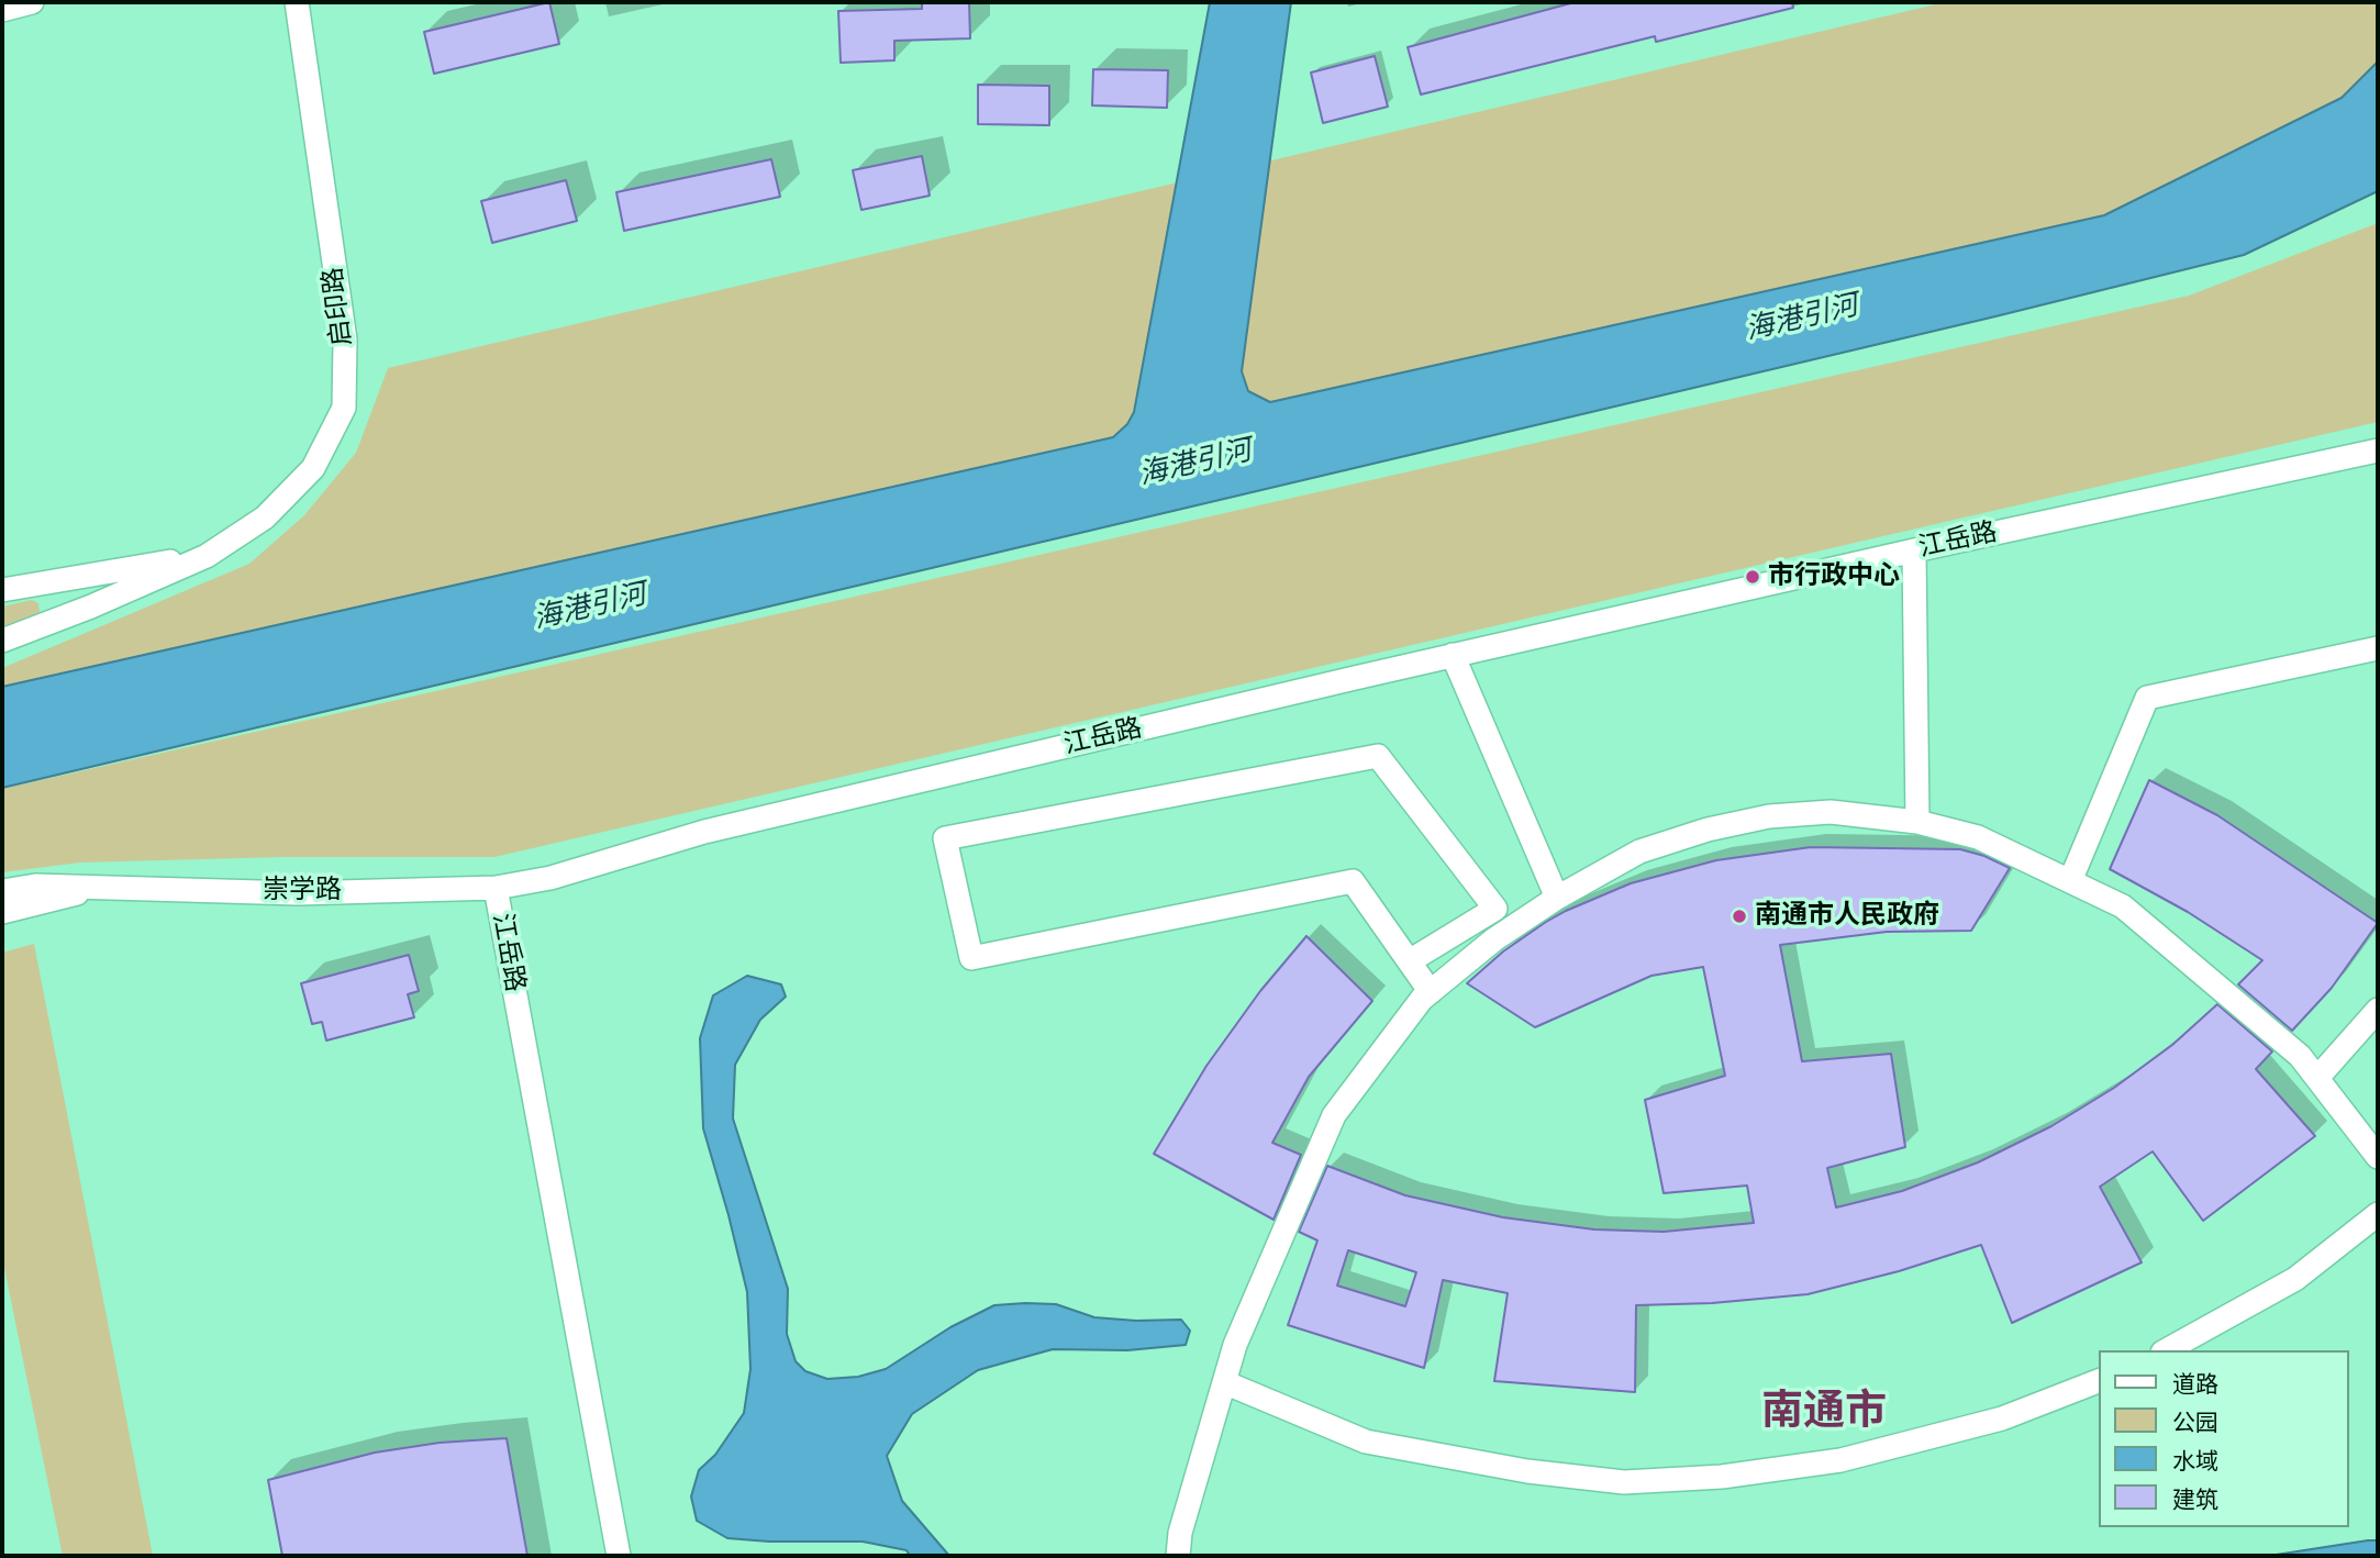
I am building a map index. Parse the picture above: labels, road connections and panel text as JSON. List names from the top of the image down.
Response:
{
  "streets": {
    "street": ["启印路", "江岳路", "崇学路"]
  },
  "crossings": [
    ["江岳路", "崇学路"]
  ],
  "districts": ["南通市"],
  "water": ["海港引河"],
  "places": ["市行政中心", "南通市人民政府"],
  "legend": [
    "道路",
    "公园",
    "水域",
    "建筑"
  ]
}
